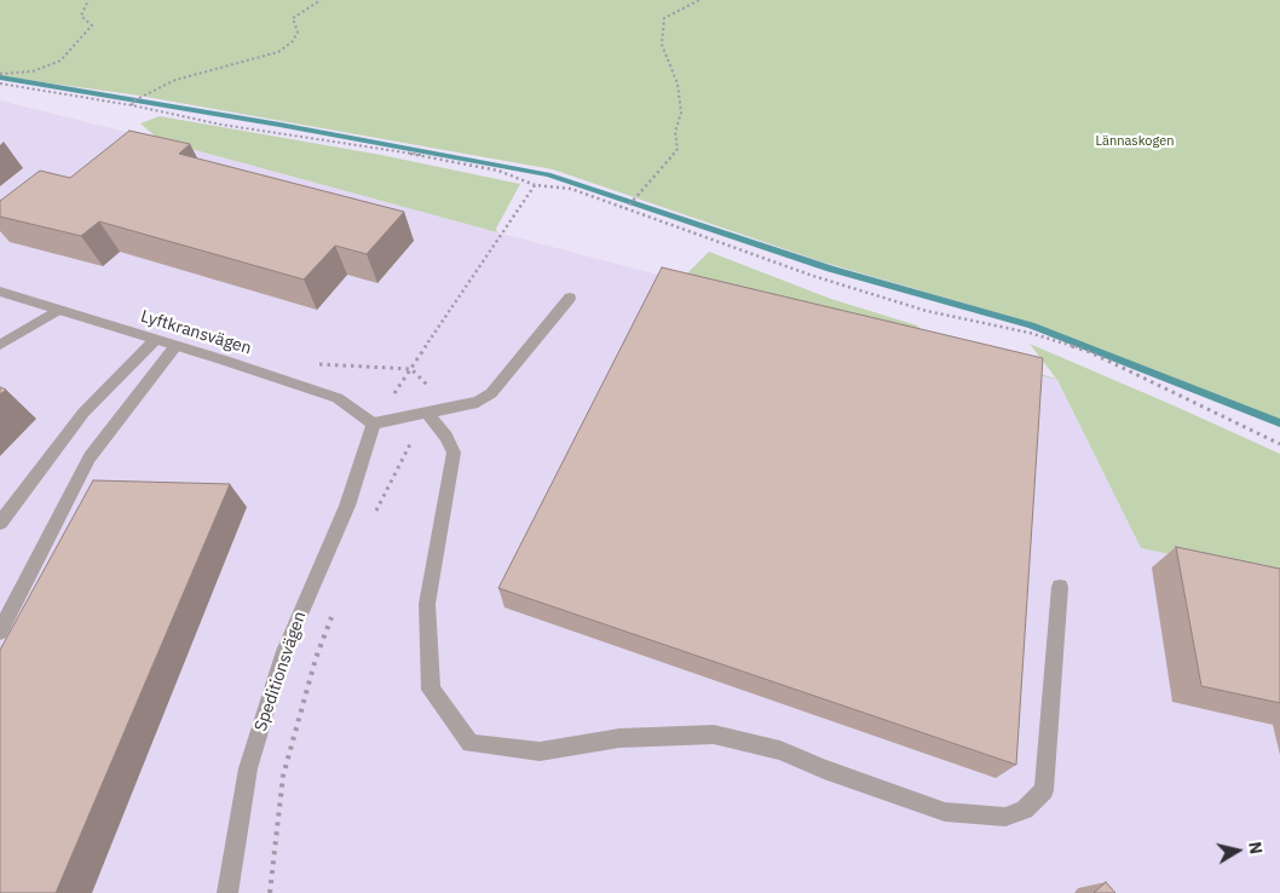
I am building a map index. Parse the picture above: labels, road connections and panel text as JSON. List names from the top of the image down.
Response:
{
  "streets": {
    "street": ["Lyftkransvägen", "Speditionsvägen"]
  },
  "crossings": [
    ["Lyftkransvägen", "Speditionsvägen"]
  ],
  "parks": ["Lännaskogen"],
  "north": "right"
}
